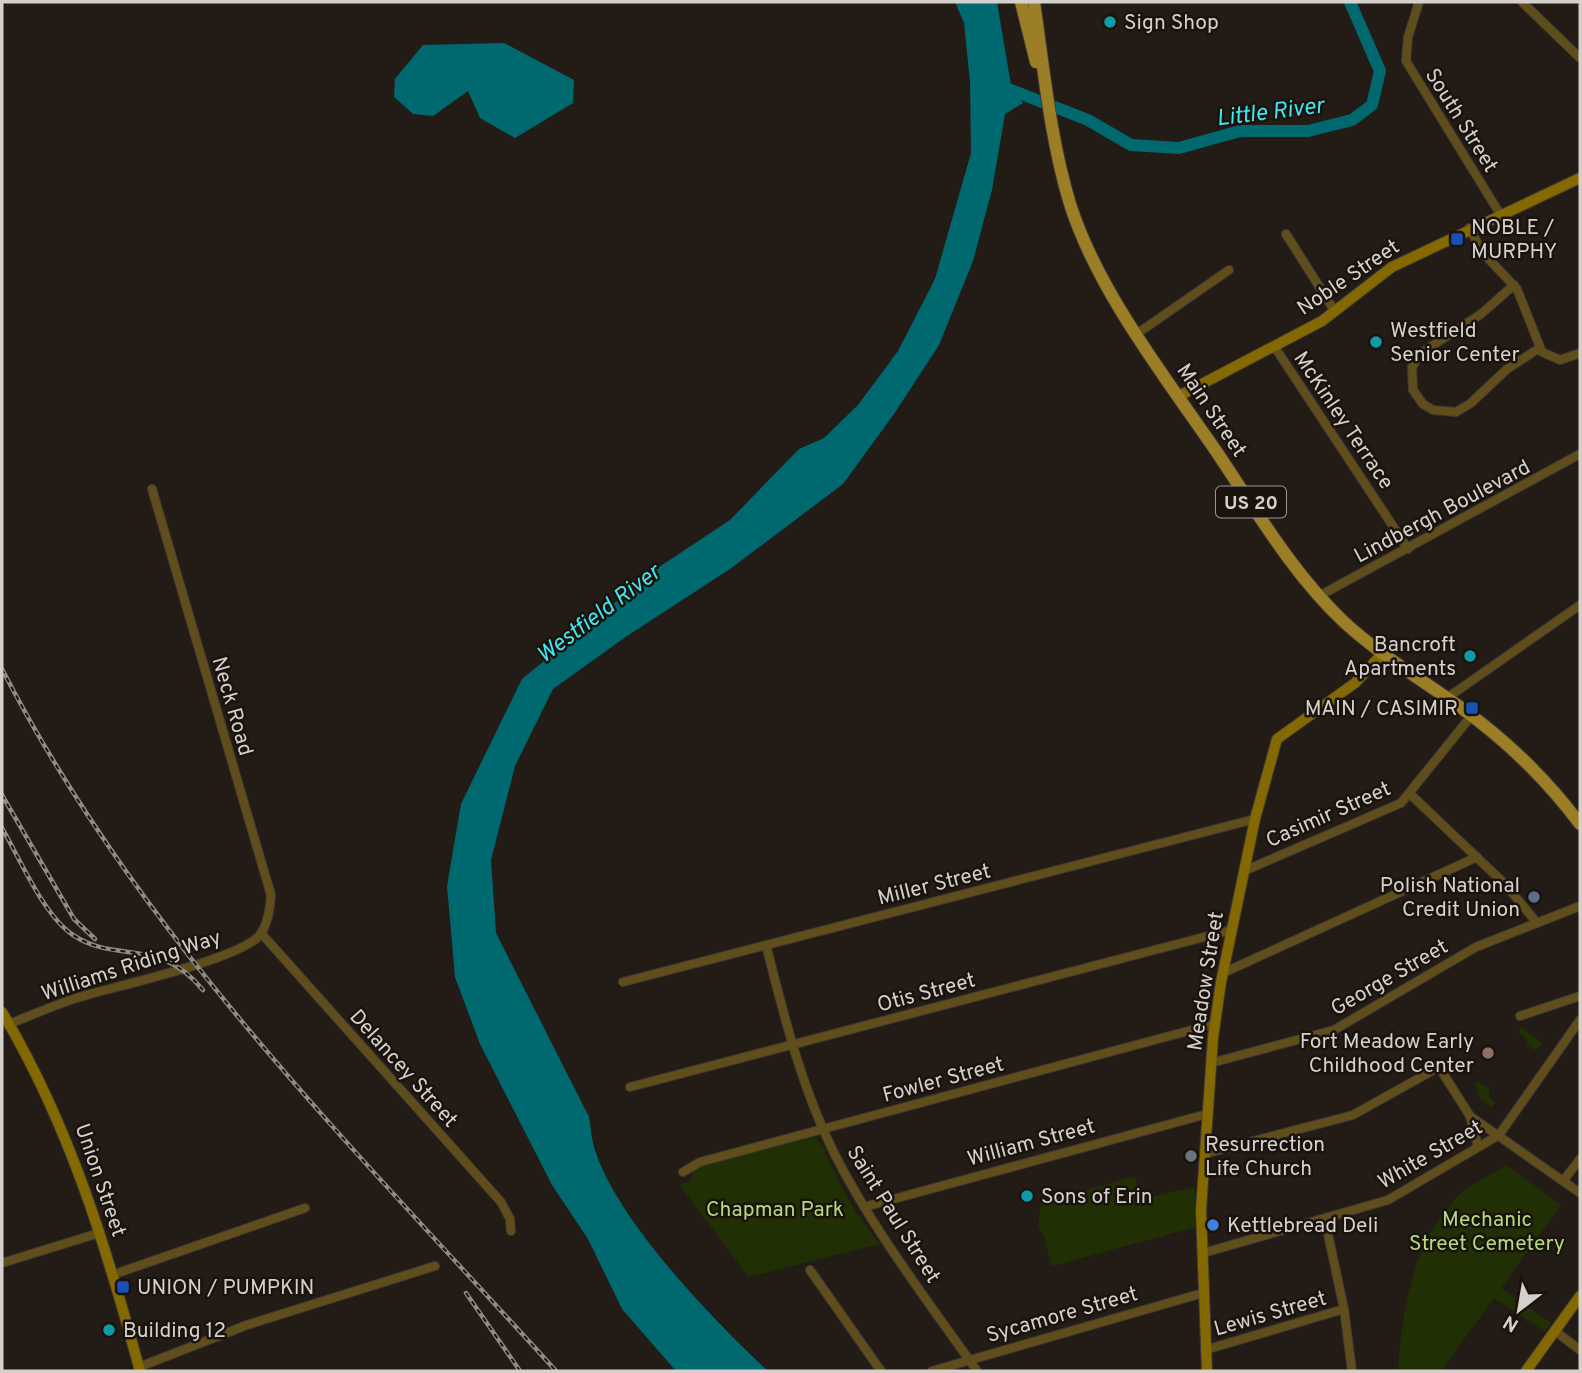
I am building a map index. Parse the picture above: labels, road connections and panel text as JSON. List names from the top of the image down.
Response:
{
  "streets": {
    "main road": ["Main Street", "US 20"],
    "street": [
      "South Street",
      "Noble Street",
      "McKinley Terrace",
      "Lindbergh Boulevard",
      "Neck Road",
      "Casimir Street",
      "Miller Street",
      "Williams Riding Way",
      "George Street",
      "Meadow Street",
      "Otis Street",
      "Delancey Street",
      "Fowler Street",
      "William Street",
      "White Street",
      "Union Street",
      "Saint Paul Street",
      "Lewis Street",
      "Sycamore Street"
    ]
  },
  "crossings": [
    ["South Street", "Noble Street"],
    ["Noble Street", "Main Street"],
    ["Noble Street", "McKinley Terrace"],
    ["Main Street", "US 20"],
    ["Main Street", "Lindbergh Boulevard"],
    ["Main Street", "Casimir Street"],
    ["Main Street", "Meadow Street"],
    ["McKinley Terrace", "Lindbergh Boulevard"],
    ["Neck Road", "Williams Riding Way"],
    ["Neck Road", "Delancey Street"],
    ["Casimir Street", "Meadow Street"],
    ["Miller Street", "Meadow Street"],
    ["Miller Street", "Saint Paul Street"],
    ["Williams Riding Way", "Delancey Street"],
    ["Williams Riding Way", "Union Street"],
    ["George Street", "Meadow Street"],
    ["Meadow Street", "Otis Street"],
    ["Meadow Street", "Fowler Street"],
    ["Meadow Street", "William Street"],
    ["Meadow Street", "White Street"],
    ["Meadow Street", "Lewis Street"],
    ["Meadow Street", "Sycamore Street"],
    ["Otis Street", "Saint Paul Street"],
    ["Fowler Street", "Saint Paul Street"],
    ["William Street", "Saint Paul Street"],
    ["Saint Paul Street", "Sycamore Street"]
  ],
  "water": ["Little River", "Westfield River"],
  "parks": ["Chapman Park", "Mechanic Street Cemetery"],
  "places": {
    "other": [
      "Sign Shop",
      "Westfield Senior Center",
      "Bancroft Apartments",
      "Polish National Credit Union",
      "Fort Meadow Early Childhood Center",
      "Resurrection Life Church",
      "Sons of Erin",
      "Kettlebread Deli",
      "Building 12"
    ],
    "transit": ["NOBLE / MURPHY", "MAIN / CASIMIR", "UNION / PUMPKIN"]
  },
  "north": "bottom left"
}
